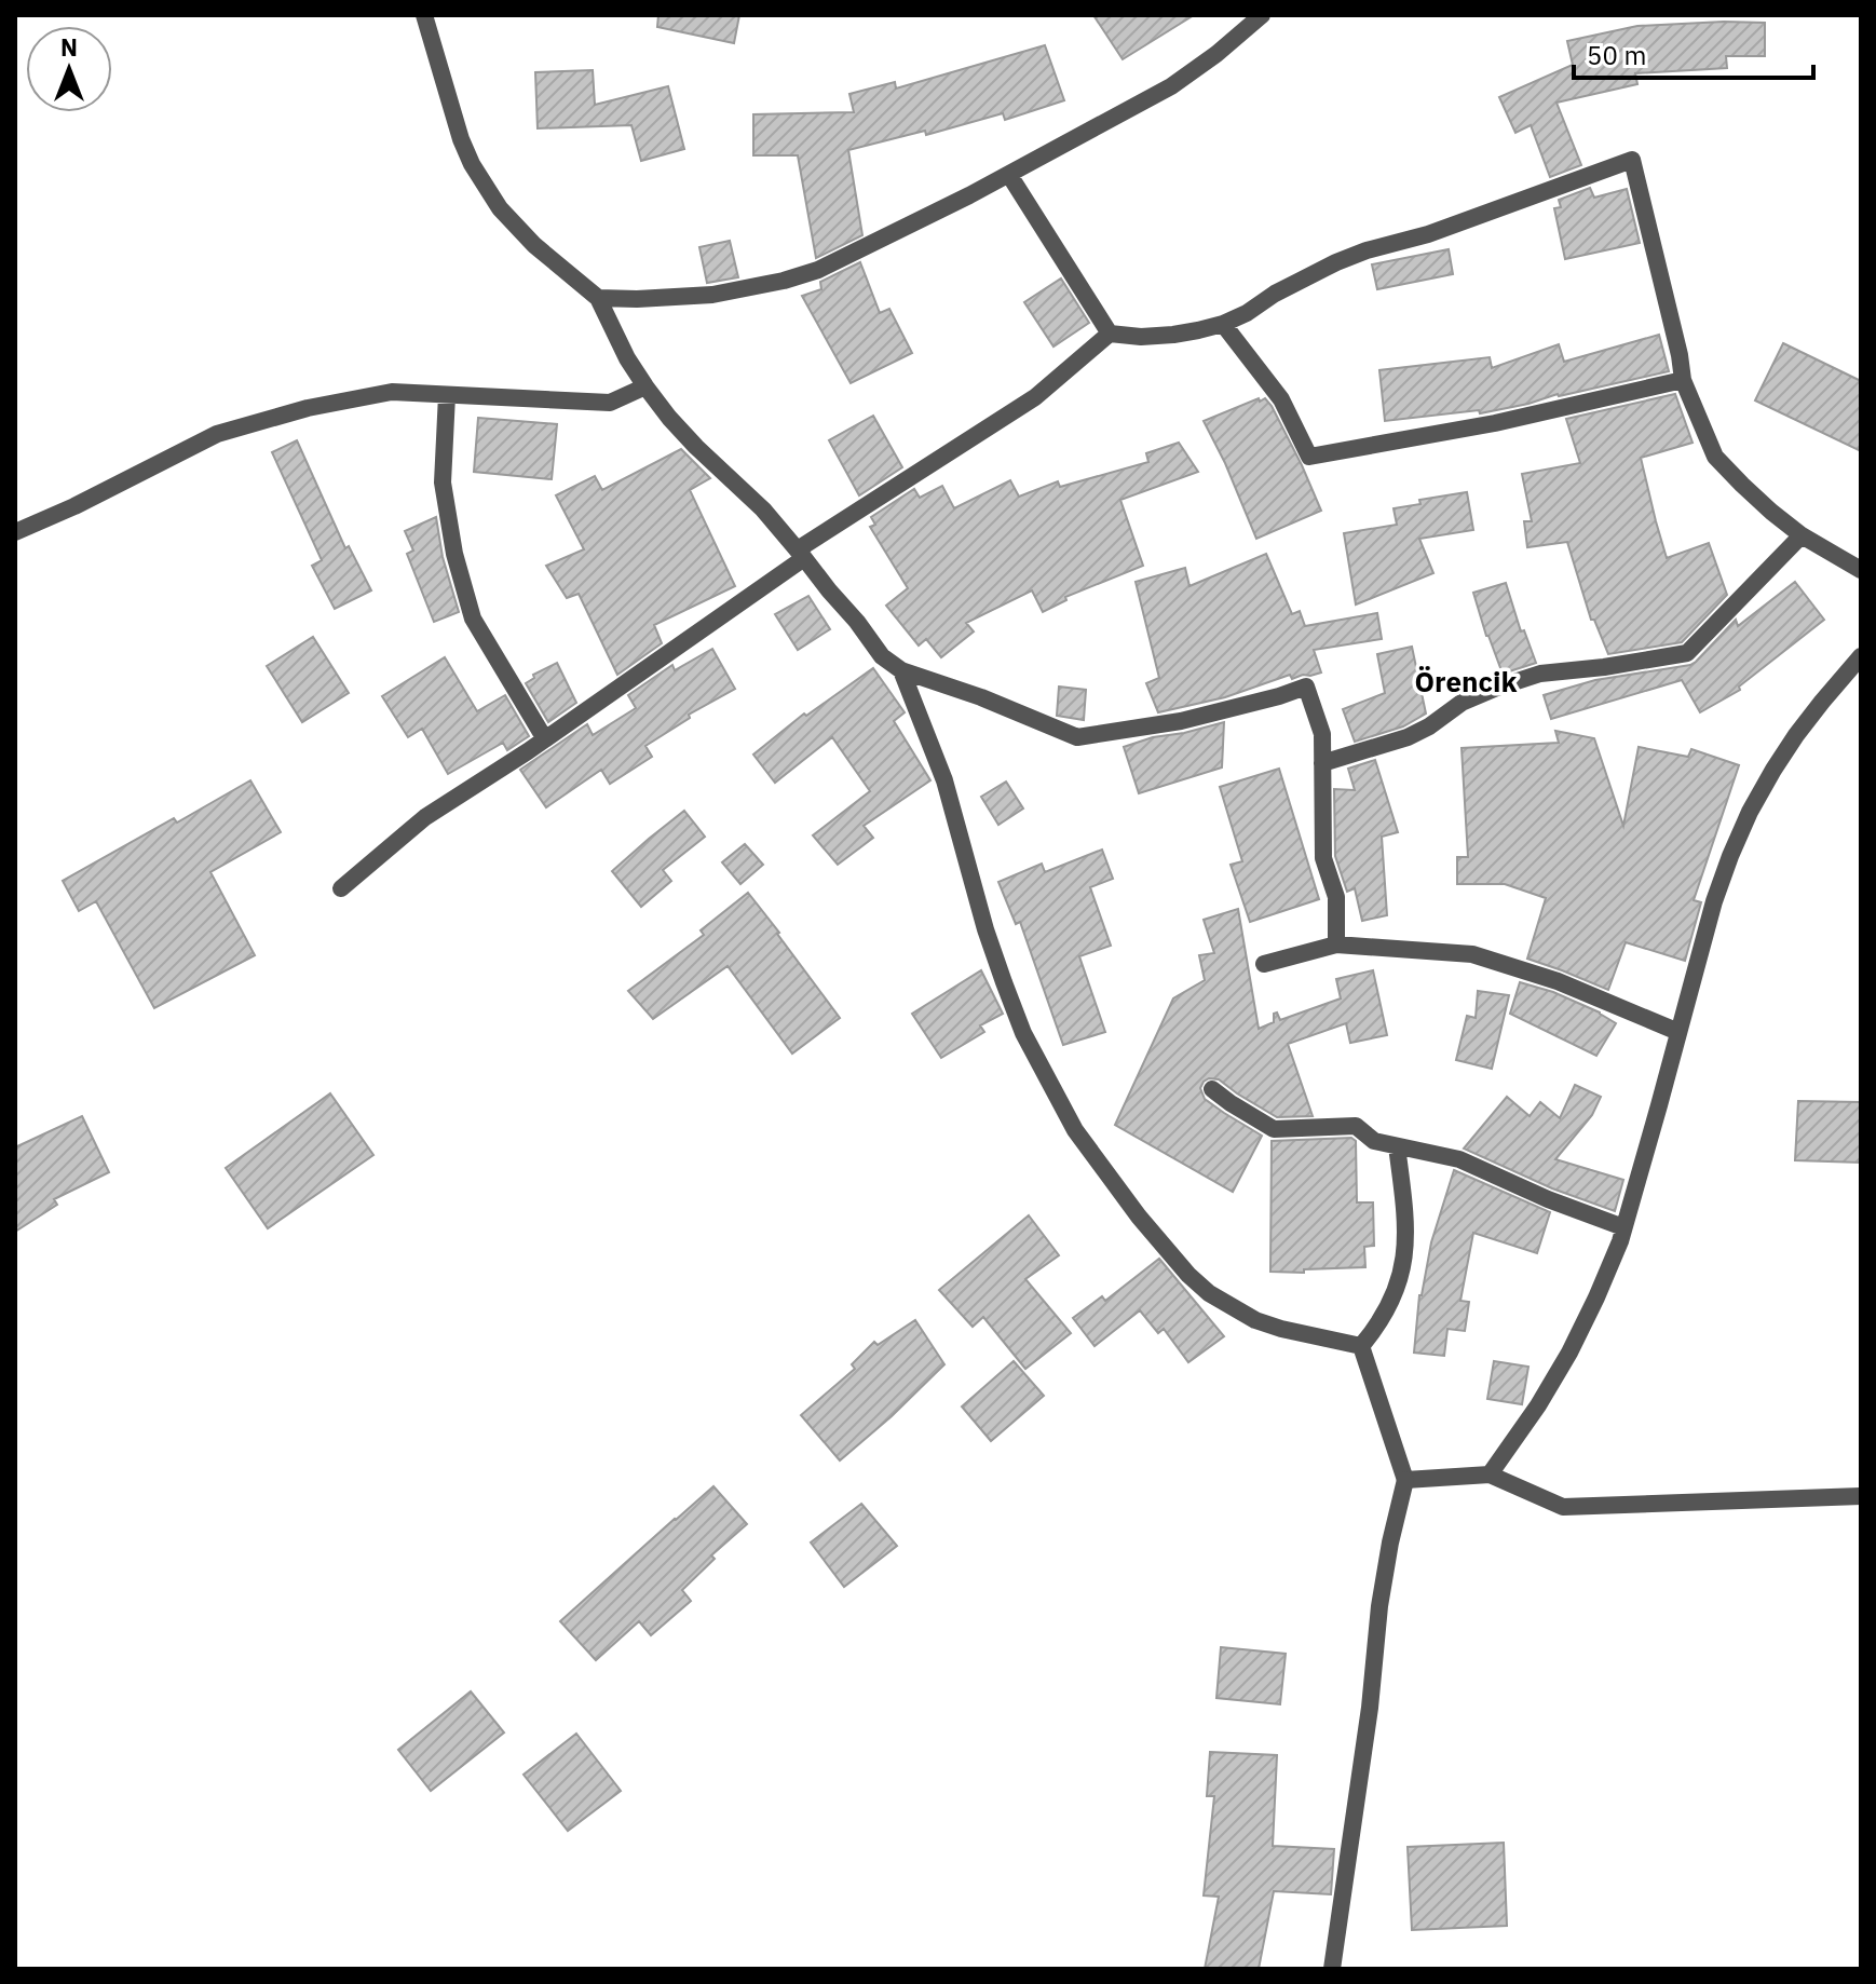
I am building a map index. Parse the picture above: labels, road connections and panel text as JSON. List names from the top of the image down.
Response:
{
  "districts": ["Örencik"],
  "scale_bar": "50 m",
  "north": "top"
}
